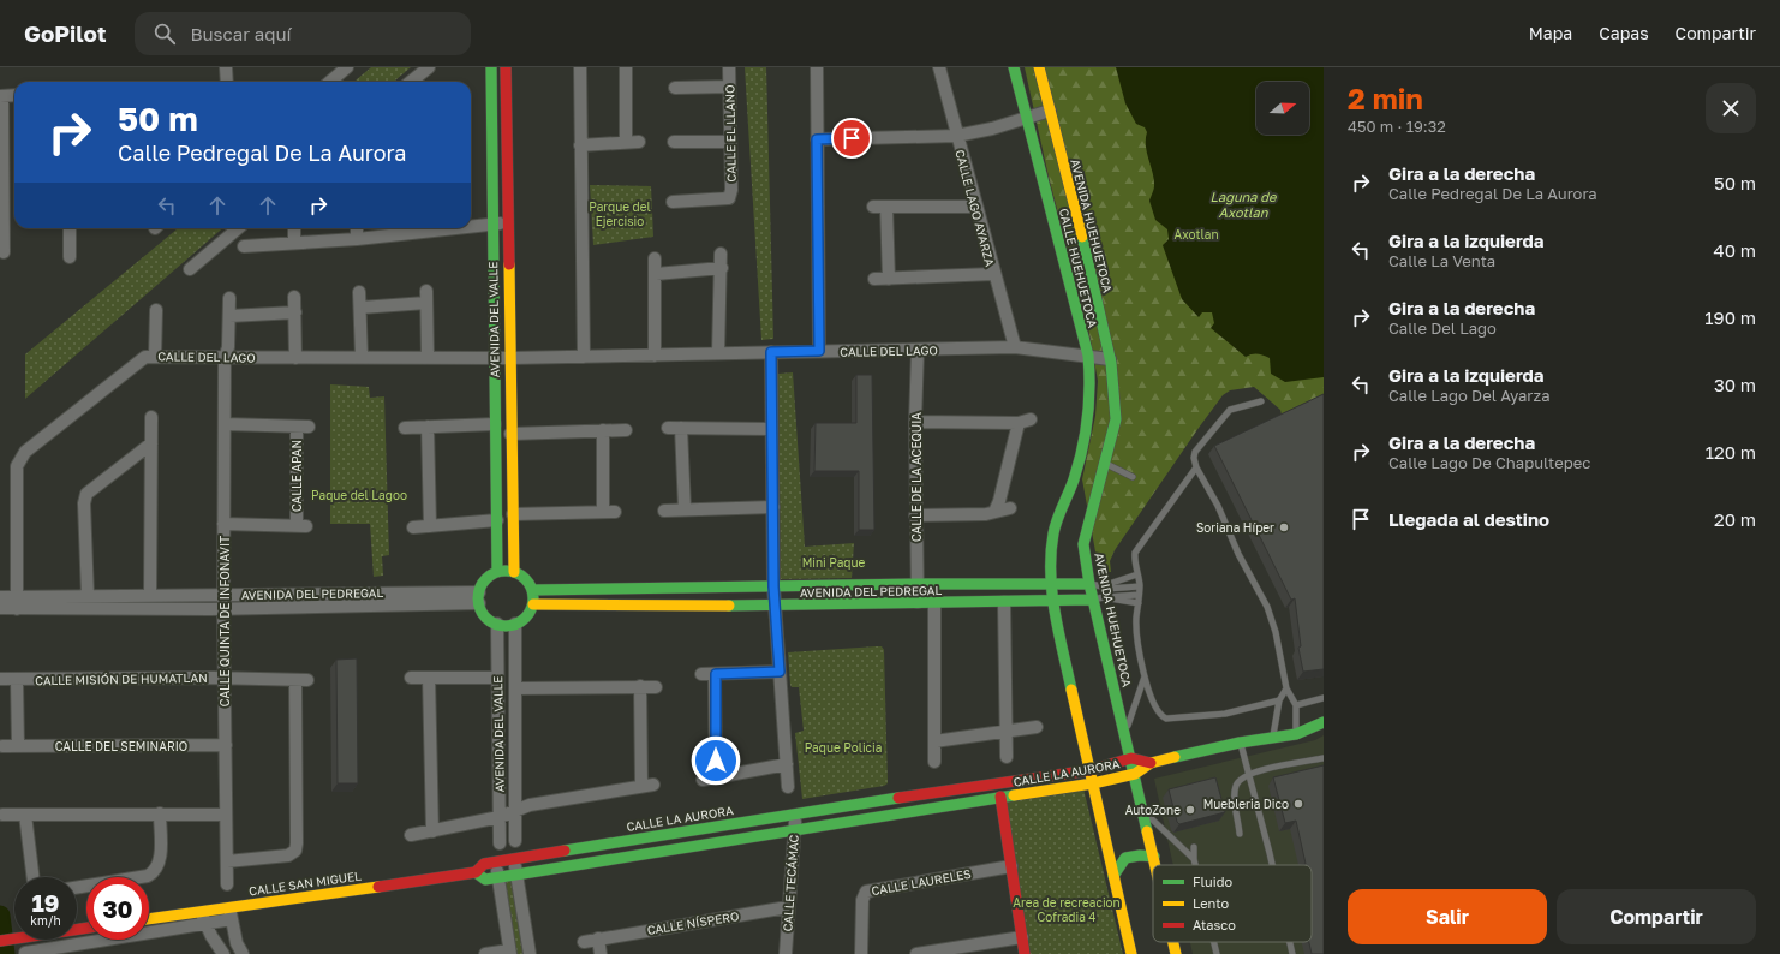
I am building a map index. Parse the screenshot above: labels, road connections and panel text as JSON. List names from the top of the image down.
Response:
{
  "streets": {
    "street": [
      "CALLE EL LLANO",
      "CALLE LAGO AYARZA",
      "AVENIDA HUEHUETOCA",
      "CALLE HUEHUETOCA",
      "AVENIDA DEL VALLE",
      "CALLE DEL LAGO",
      "CALLE APAN",
      "CALLE DE LA ACEQUIA",
      "AVENIDA DEL PEDREGAL",
      "CALLE QUINTA DE INFONAVIT",
      "CALLE MISIÓN DE HUMATLAN",
      "CALLE DEL SEMINARIO",
      "CALLE LA AURORA",
      "CALLE LAURELES",
      "CALLE SAN MIGUEL",
      "CALLE TECÁMAC",
      "CALLE NÍSPERO"
    ]
  },
  "crossings": [
    ["CALLE LAGO AYARZA", "CALLE DEL LAGO"],
    ["AVENIDA HUEHUETOCA", "CALLE DEL LAGO"],
    ["AVENIDA HUEHUETOCA", "AVENIDA DEL PEDREGAL"],
    ["AVENIDA HUEHUETOCA", "CALLE LA AURORA"],
    ["CALLE HUEHUETOCA", "CALLE DEL LAGO"],
    ["CALLE HUEHUETOCA", "AVENIDA DEL PEDREGAL"],
    ["AVENIDA DEL VALLE", "CALLE DEL LAGO"],
    ["AVENIDA DEL VALLE", "AVENIDA DEL PEDREGAL"],
    ["CALLE DEL LAGO", "CALLE DE LA ACEQUIA"],
    ["CALLE DEL LAGO", "AVENIDA DEL PEDREGAL"],
    ["CALLE DEL LAGO", "CALLE QUINTA DE INFONAVIT"],
    ["CALLE APAN", "CALLE QUINTA DE INFONAVIT"],
    ["CALLE DE LA ACEQUIA", "AVENIDA DEL PEDREGAL"],
    ["AVENIDA DEL PEDREGAL", "CALLE QUINTA DE INFONAVIT"],
    ["CALLE QUINTA DE INFONAVIT", "CALLE MISIÓN DE HUMATLAN"],
    ["CALLE QUINTA DE INFONAVIT", "CALLE DEL SEMINARIO"],
    ["CALLE LA AURORA", "CALLE SAN MIGUEL"],
    ["CALLE LA AURORA", "CALLE TECÁMAC"],
    ["CALLE TECÁMAC", "CALLE NÍSPERO"]
  ],
  "water": ["Laguna de Axotlan"],
  "parks": [
    "Parque del Ejercisio",
    "Axotlan",
    "Paque del Lagoo",
    "Mini Paque",
    "Paque Policia",
    "Area de recreacion Cofradia 4"
  ],
  "places": ["Soriana Híper", "Muebleria Dico", "AutoZone"],
  "legend": ["Fluido", "Lento", "Atasco"],
  "north": "right",
  "page": {
    "header": "GoPilot",
    "search": "Buscar aquí",
    "nav": ["Mapa", "Capas", "Compartir"],
    "heading": ["2 min", "450 m · 19:32"],
    "turn": ["50 m", "Calle Pedregal De La Aurora"],
    "list": [
      {
        "name": "Gira a la derecha",
        "note": "Calle Pedregal De La Aurora",
        "value": "50 m"
      },
      {
        "name": "Gira a la izquierda",
        "note": "Calle La Venta",
        "value": "40 m"
      },
      {
        "name": "Gira a la derecha",
        "note": "Calle Del Lago",
        "value": "190 m"
      },
      {
        "name": "Gira a la izquierda",
        "note": "Calle Lago Del Ayarza",
        "value": "30 m"
      },
      {
        "name": "Gira a la derecha",
        "note": "Calle Lago De Chapultepec",
        "value": "120 m"
      },
      {
        "name": "Llegada al destino",
        "value": "20 m"
      }
    ],
    "speed": "19 km/h",
    "limit": "30",
    "buttons": ["Salir", "Compartir"]
  }
}
